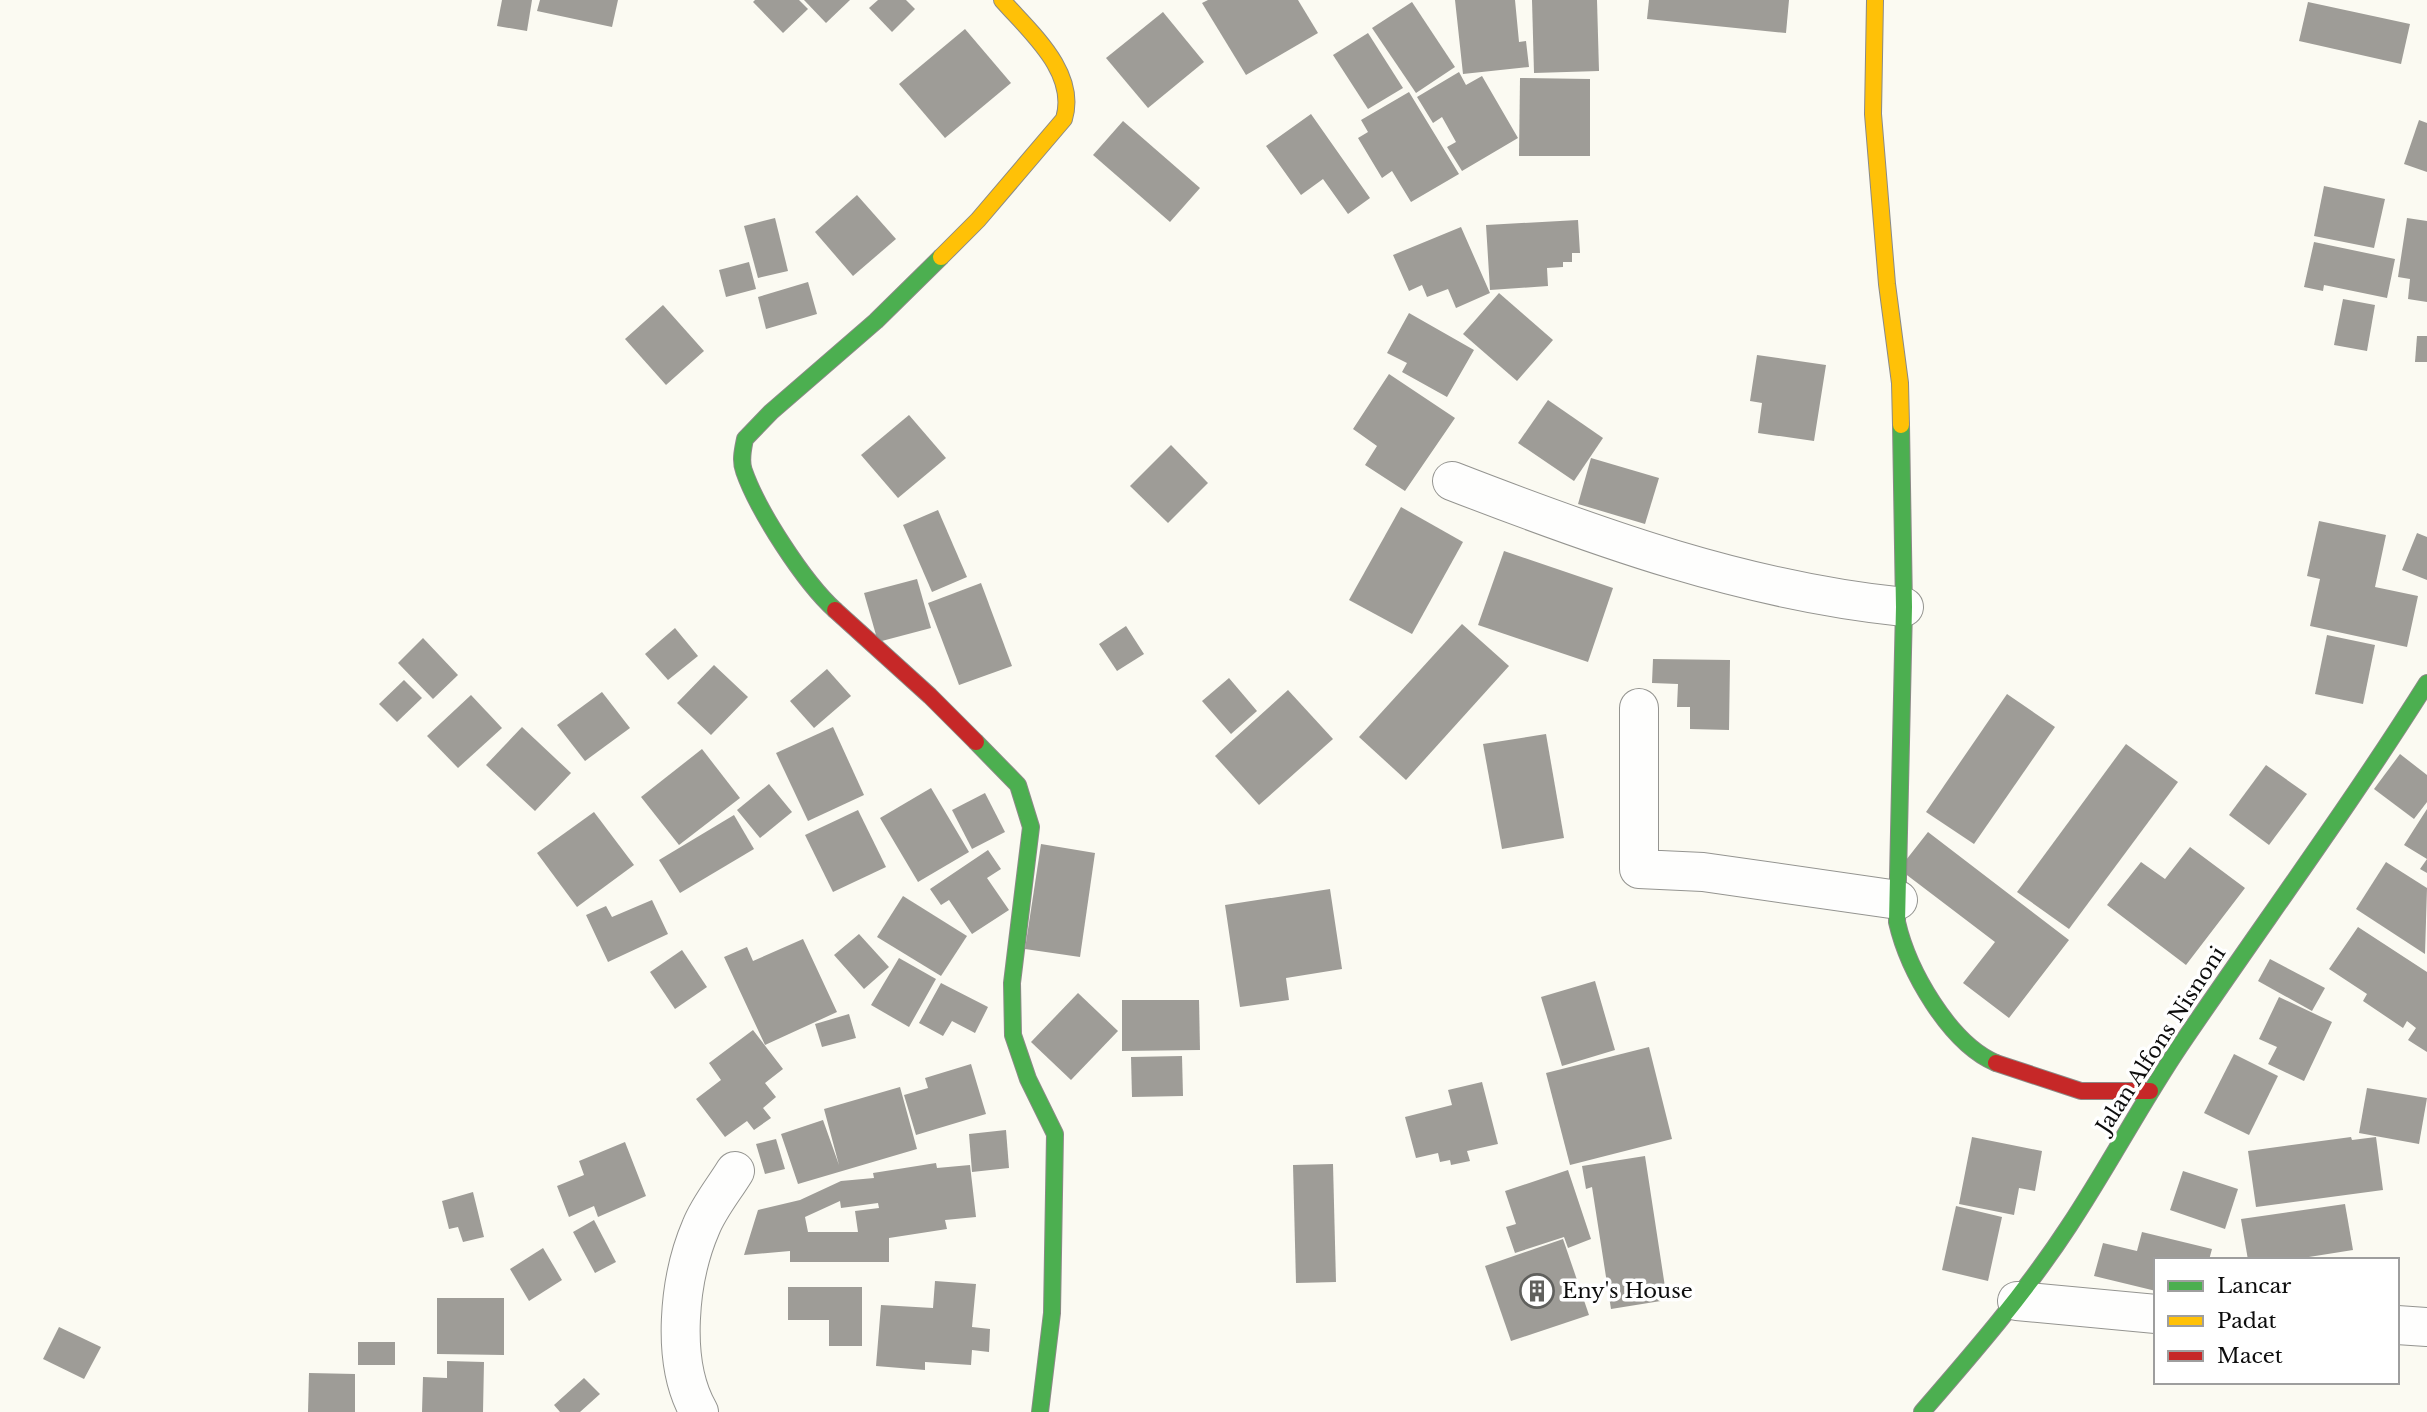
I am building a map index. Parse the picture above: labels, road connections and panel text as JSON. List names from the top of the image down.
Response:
{
  "streets": {
    "street": ["Jalan Alfons Nisnoni"]
  },
  "places": {
    "building": ["Eny's House"]
  },
  "legend": ["Lancar", "Padat", "Macet"]
}
